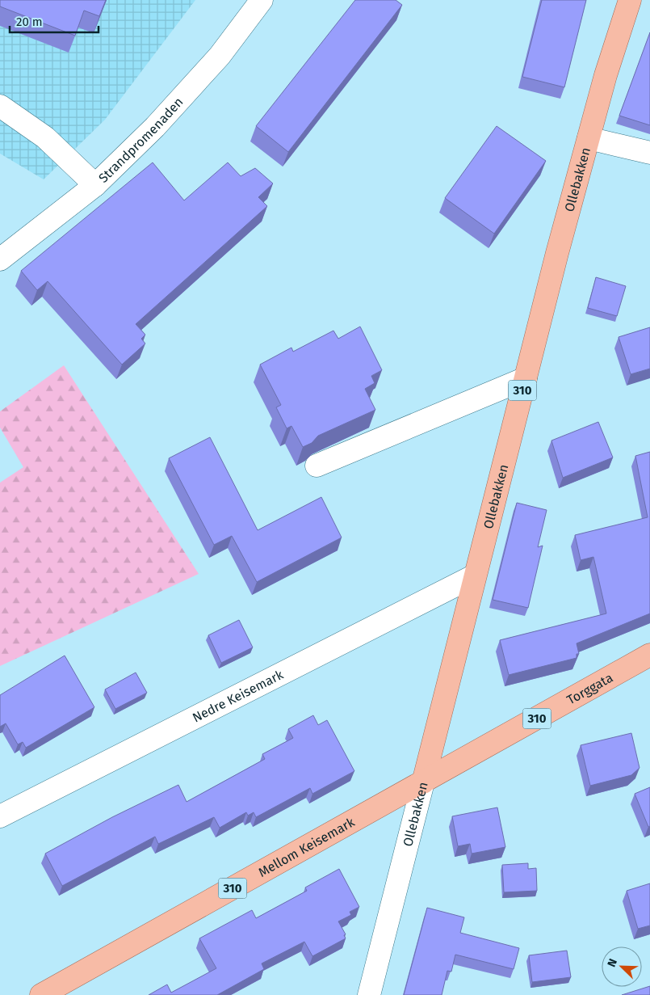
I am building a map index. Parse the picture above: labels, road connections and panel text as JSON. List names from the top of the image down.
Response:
{
  "streets": {
    "main road": [
      "Ollebakken",
      "310",
      "Torggata",
      "Mellom Keisemark"
    ],
    "street": ["Strandpromenaden", "Nedre Keisemark"]
  },
  "crossings": [
    ["Ollebakken", "Torggata"],
    ["Ollebakken", "Nedre Keisemark"],
    ["Ollebakken", "Mellom Keisemark"],
    ["Torggata", "Mellom Keisemark"]
  ],
  "scale_bar": "20 m",
  "north": "top left"
}
